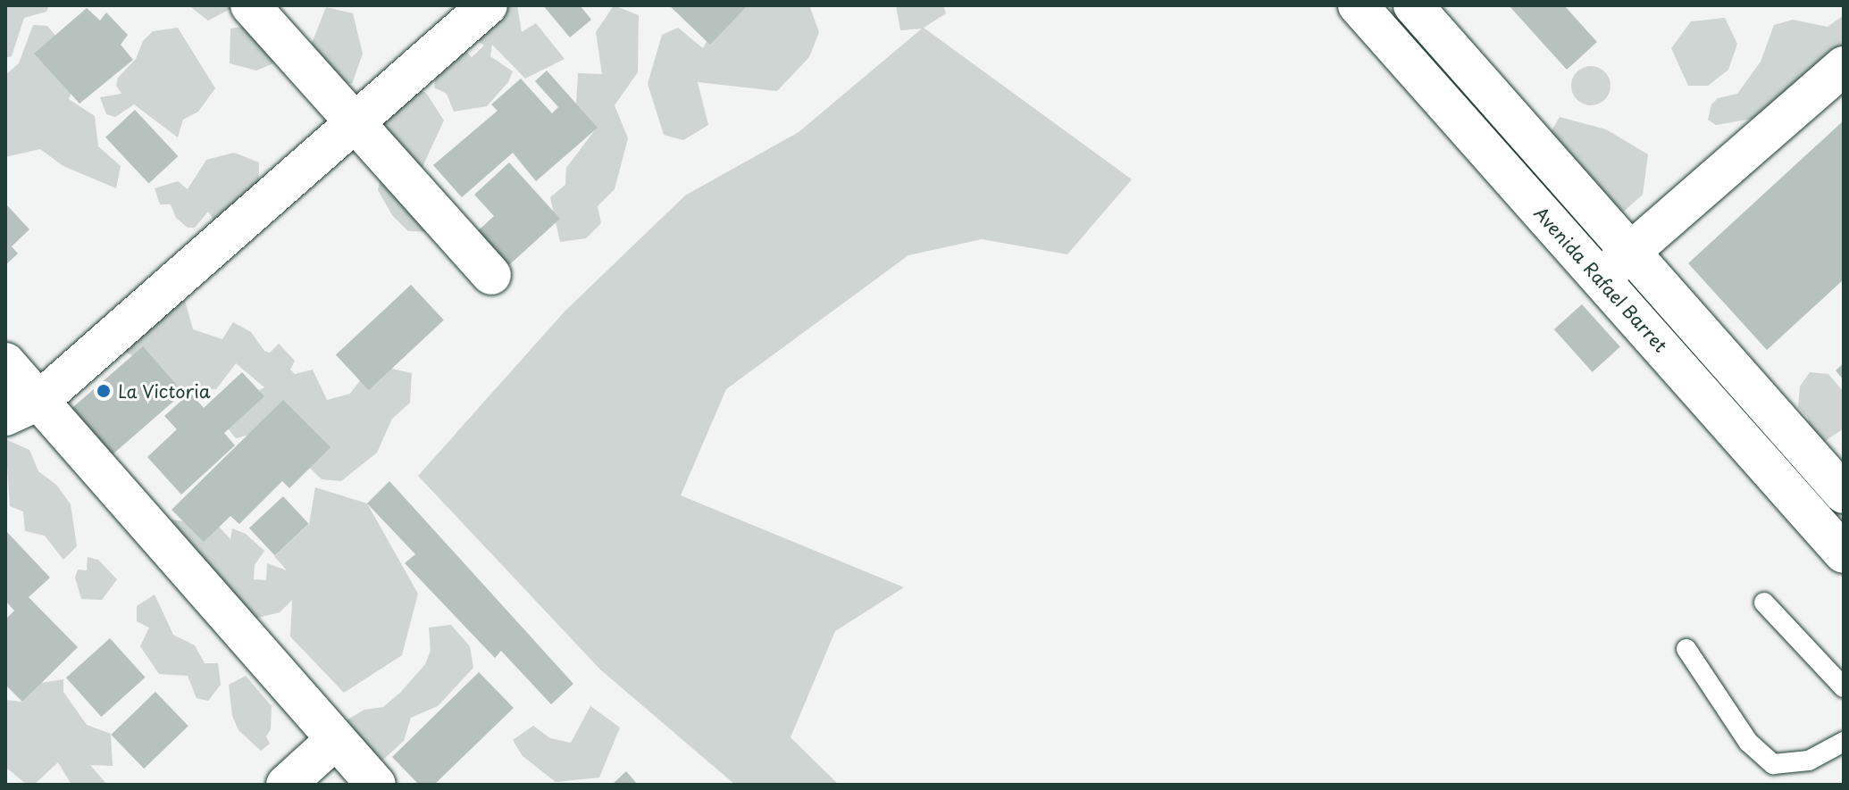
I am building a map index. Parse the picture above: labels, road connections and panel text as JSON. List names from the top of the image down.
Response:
{
  "streets": {
    "street": ["Avenida Rafael Barret"]
  },
  "places": ["La Victoria"]
}
